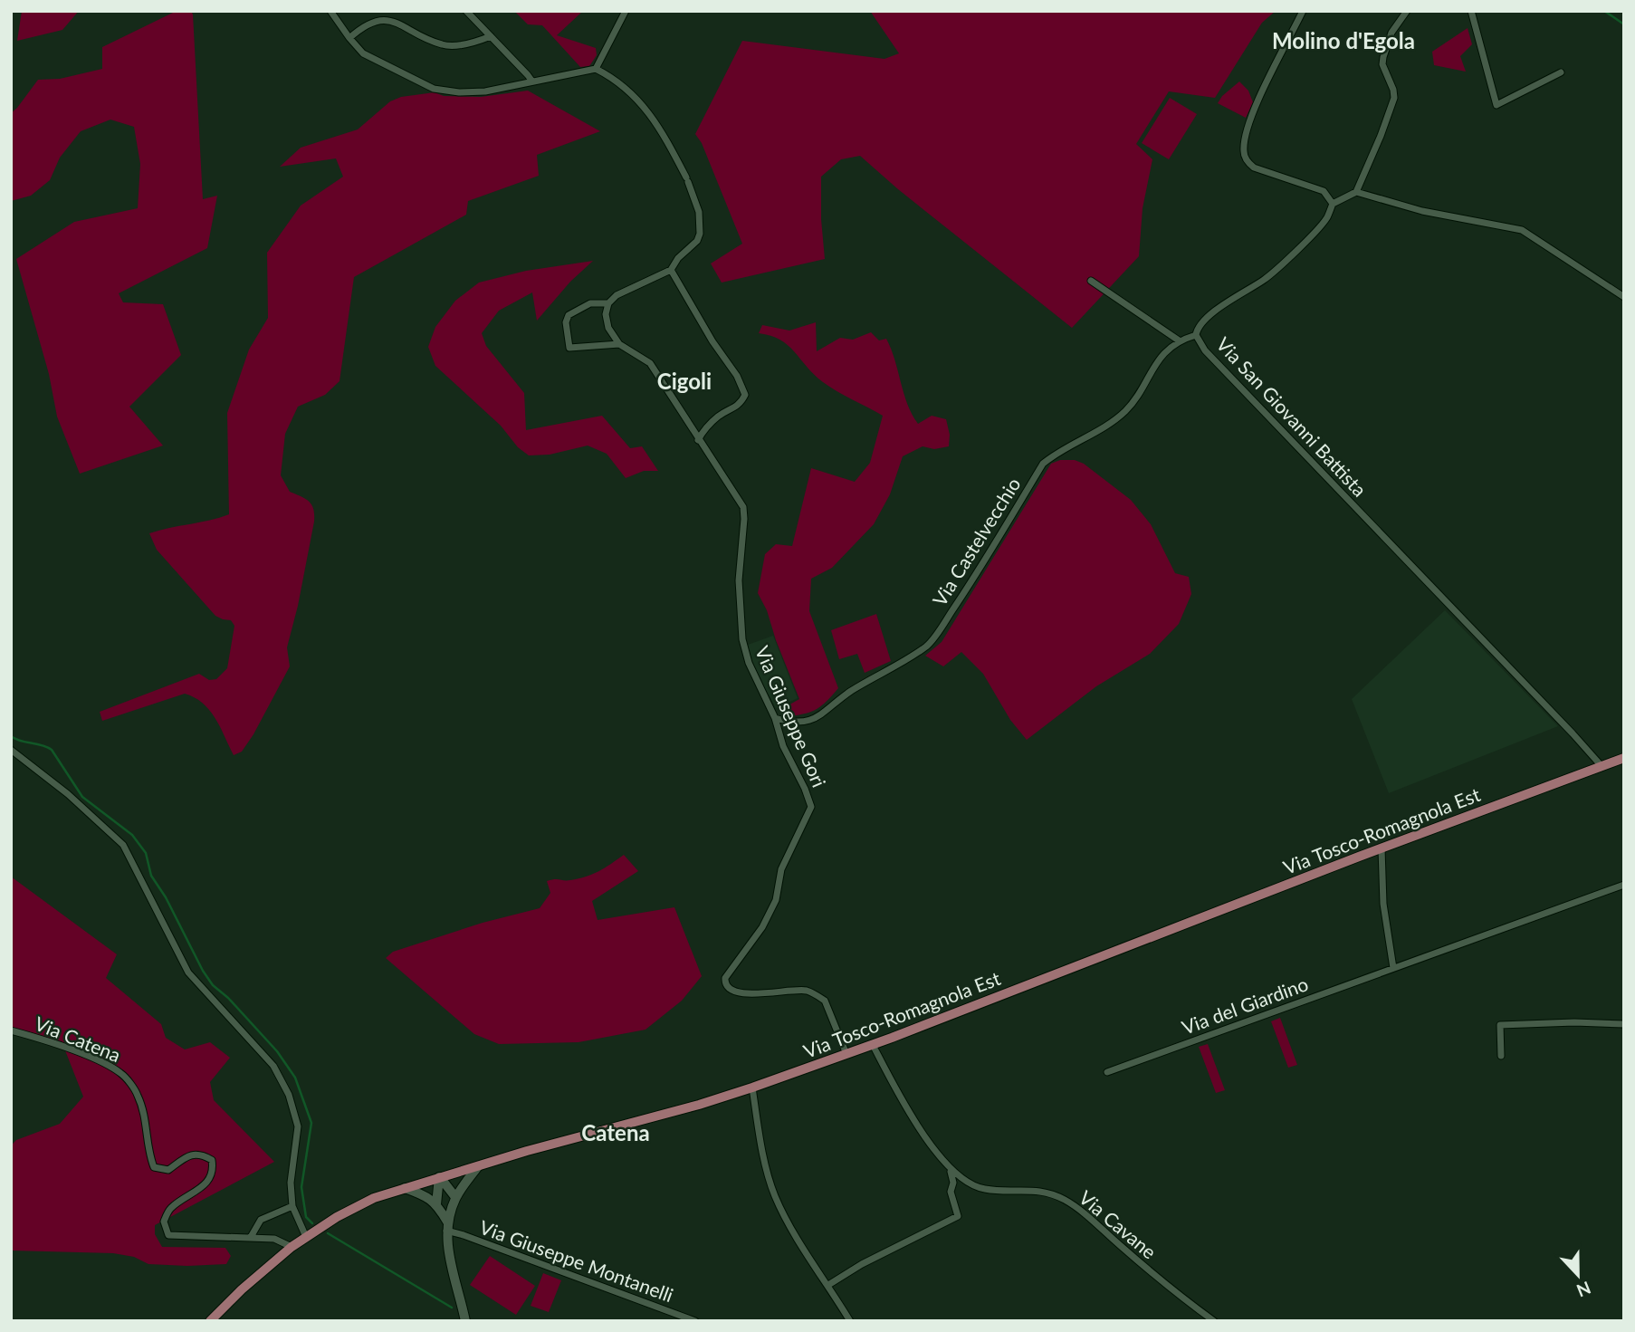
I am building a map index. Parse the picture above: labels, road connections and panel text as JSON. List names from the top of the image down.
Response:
{
  "streets": {
    "main road": ["Via Tosco-Romagnola Est"],
    "street": [
      "Via San Giovanni Battista",
      "Via Castelvecchio",
      "Via Giuseppe Gori",
      "Via del Giardino",
      "Via Catena",
      "Via Cavane",
      "Via Giuseppe Montanelli"
    ]
  },
  "crossings": [
    ["Via San Giovanni Battista", "Via Castelvecchio"],
    ["Via San Giovanni Battista", "Via Tosco-Romagnola Est"],
    ["Via Castelvecchio", "Via Giuseppe Gori"],
    ["Via Giuseppe Gori", "Via Tosco-Romagnola Est"],
    ["Via Tosco-Romagnola Est", "Via Catena"],
    ["Via Tosco-Romagnola Est", "Via Cavane"]
  ],
  "districts": ["Molino d'Egola", "Cigoli", "Catena"],
  "north": "bottom"
}
